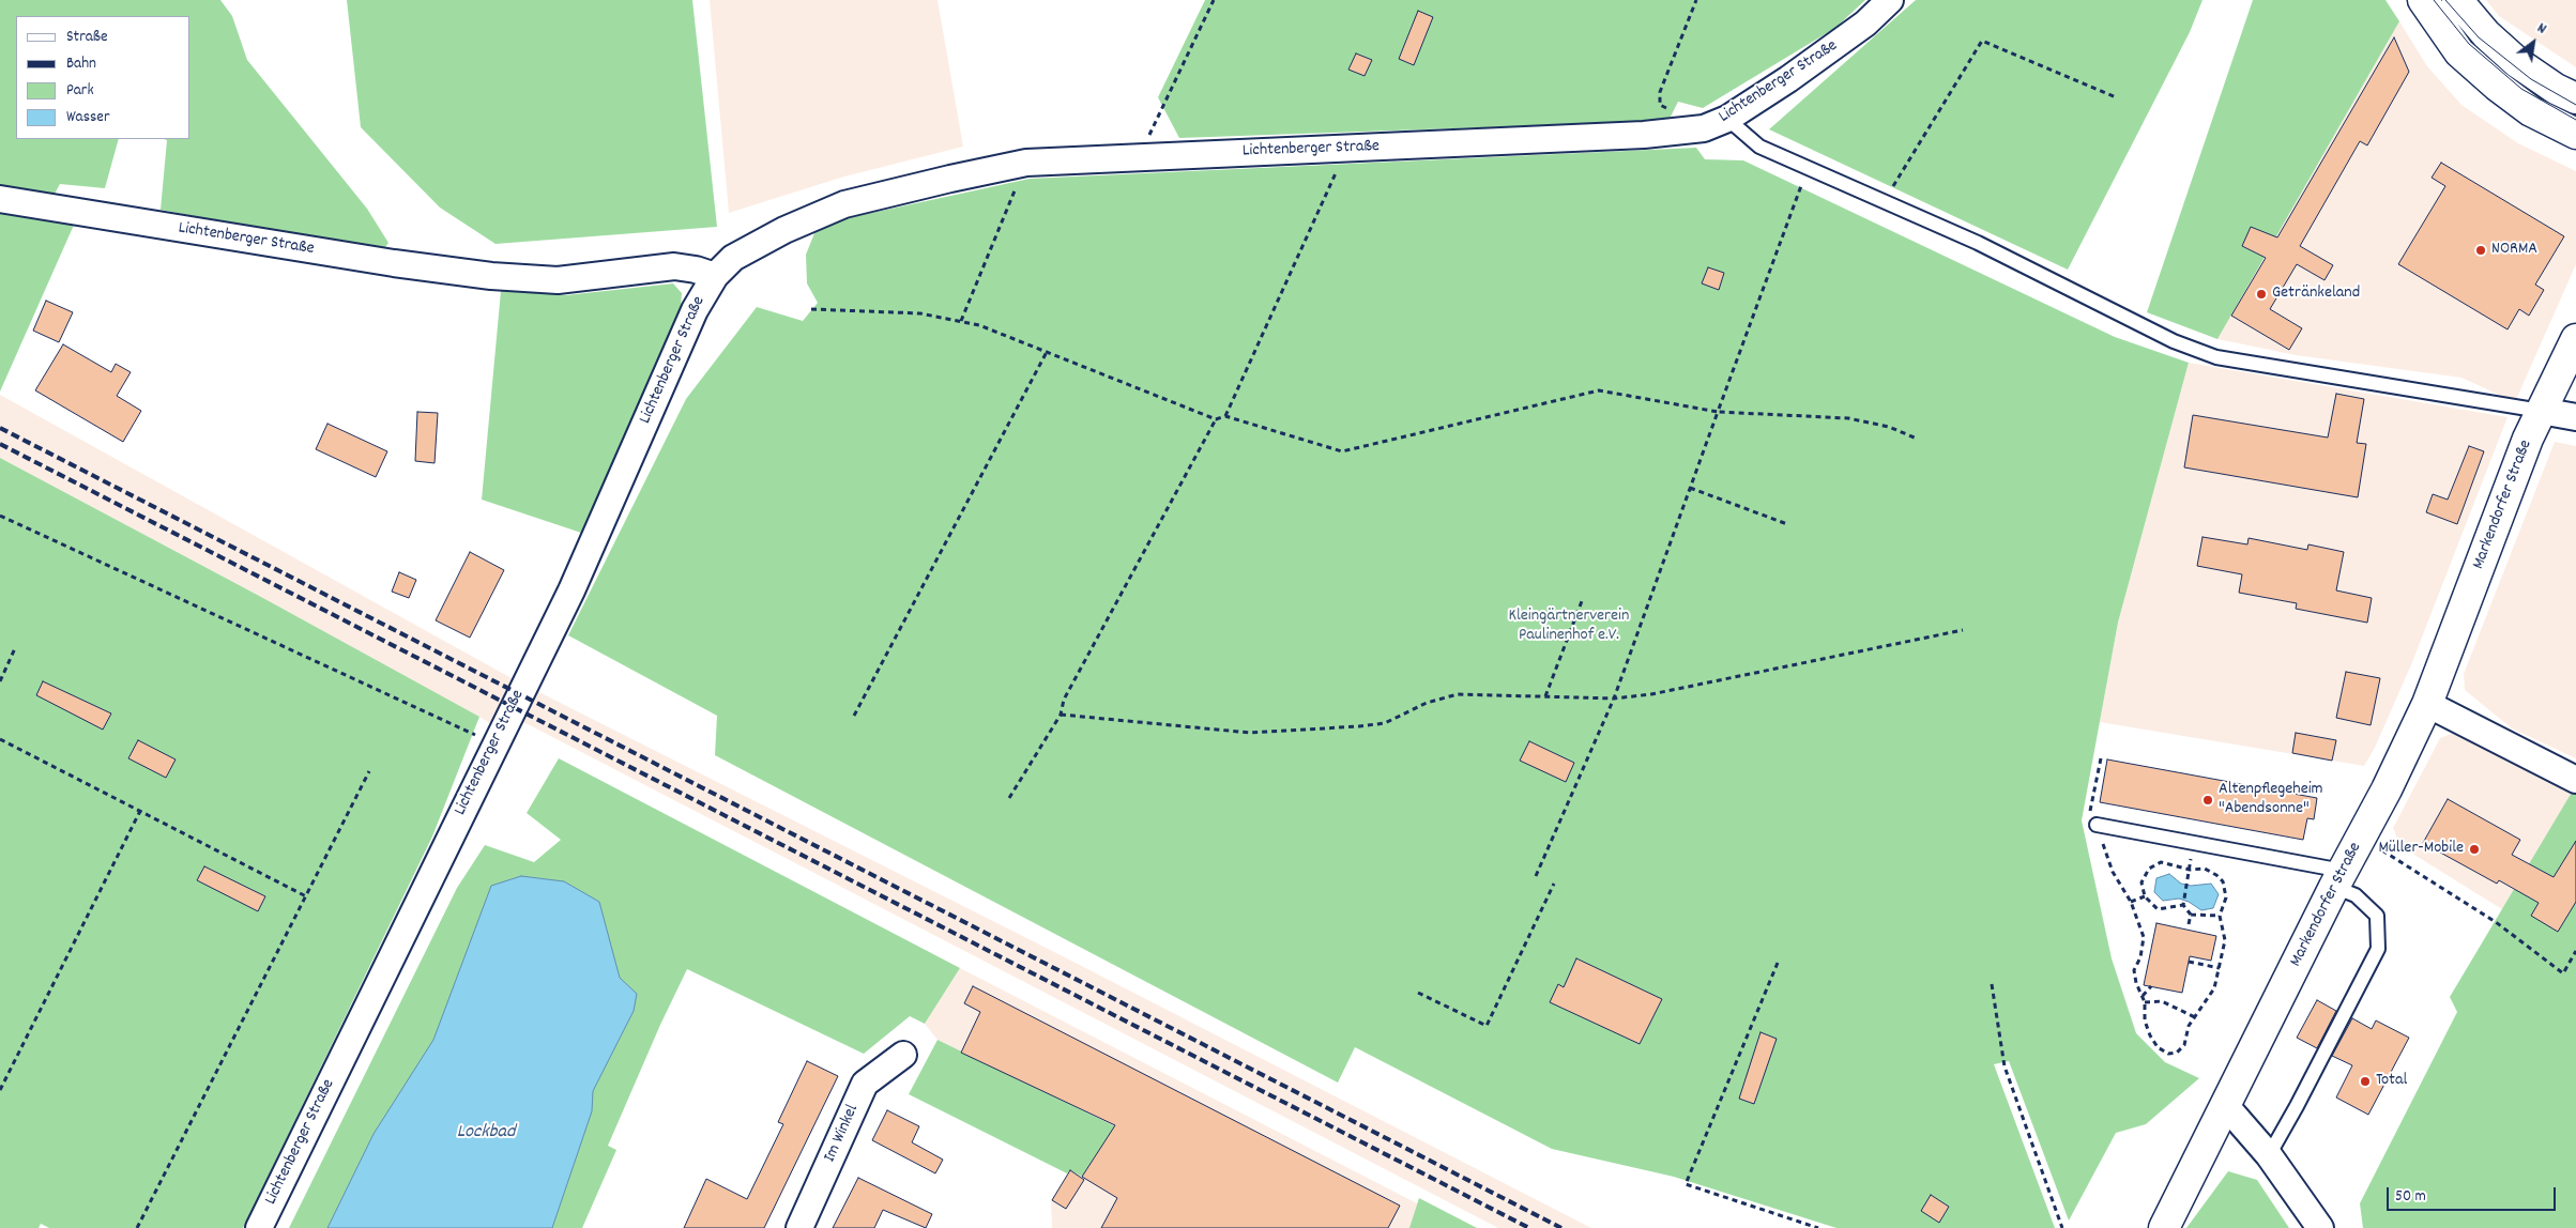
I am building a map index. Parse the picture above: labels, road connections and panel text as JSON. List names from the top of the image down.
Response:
{
  "streets": {
    "street": ["Lichtenberger Straße", "Markendorfer Straße", "Im Winkel"]
  },
  "water": ["Lockbad"],
  "parks": ["Kleingärtnerverein Paulinenhof e.V."],
  "places": [
    "NORMA",
    "Getränkeland",
    "Altenpflegeheim \"Abendsonne\"",
    "Müller-Mobile",
    "Total"
  ],
  "legend": [
    "Straße",
    "Bahn",
    "Park",
    "Wasser"
  ],
  "scale_bar": "50 m",
  "north": "top right"
}
